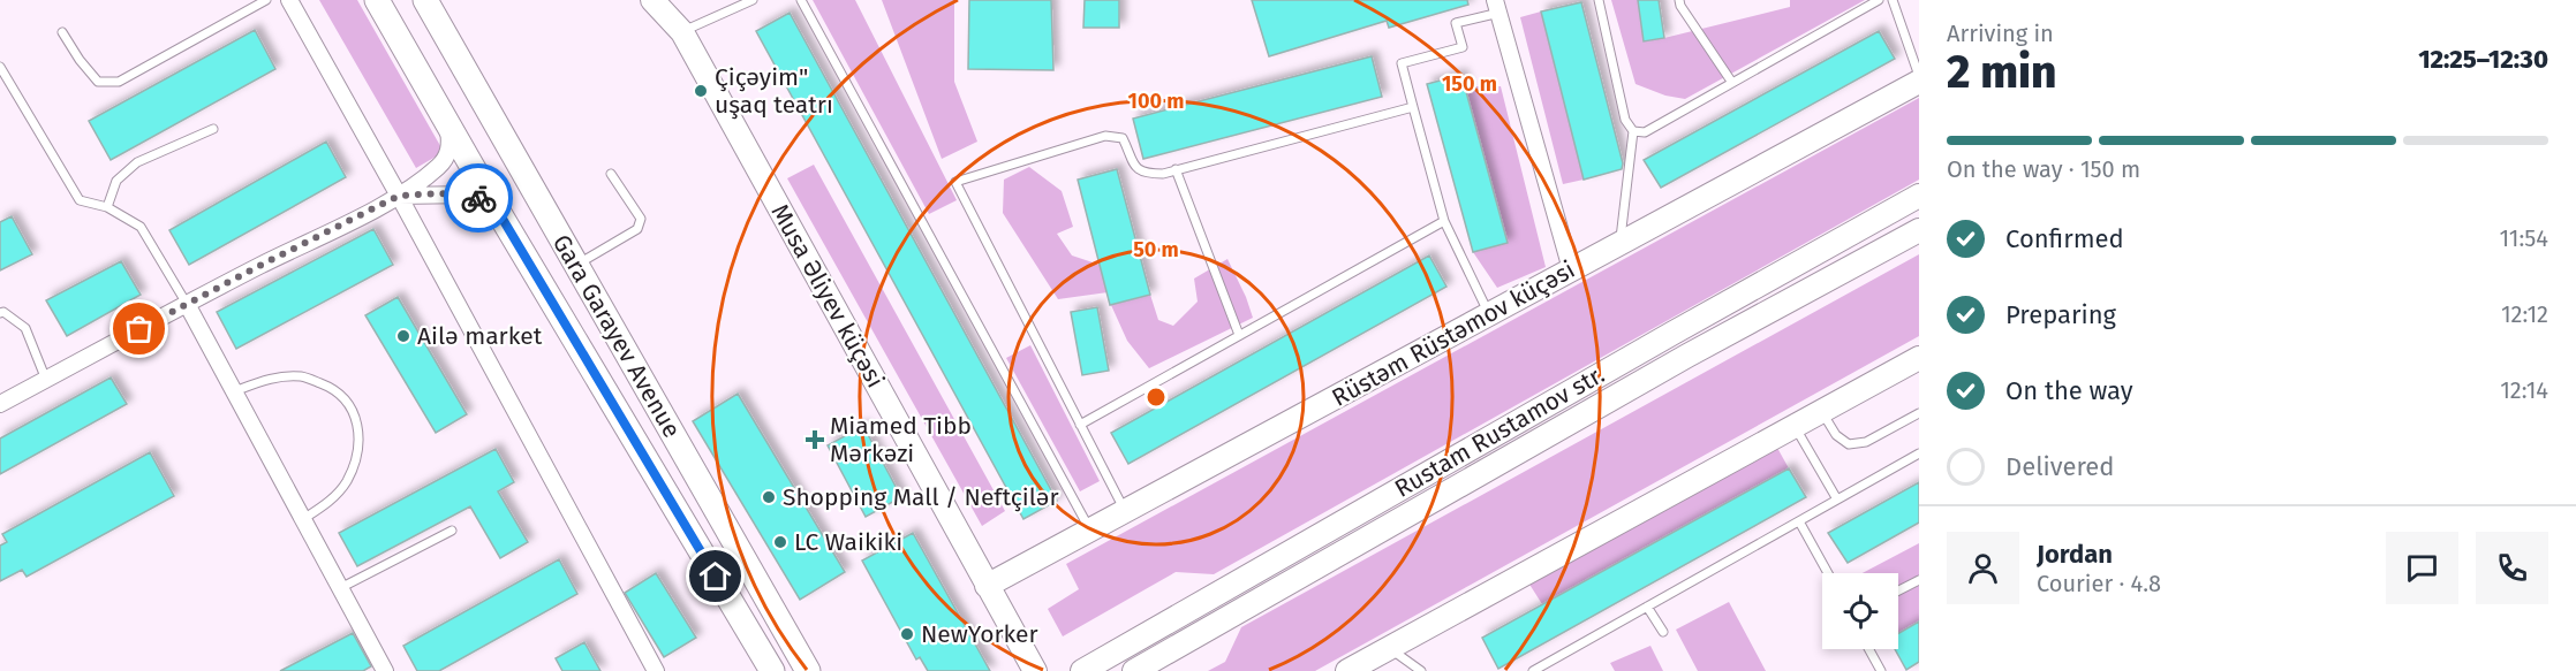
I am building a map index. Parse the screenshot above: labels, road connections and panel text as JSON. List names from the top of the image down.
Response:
{
  "streets": {
    "main road": ["Gara Garayev Avenue"],
    "street": ["Musa Əliyev küçəsi", "Rüstəm Rüstəmov küçəsi", "Rustam Rustamov str."]
  },
  "crossings": [
    ["Musa Əliyev küçəsi", "Rüstəm Rüstəmov küçəsi"]
  ],
  "places": {
    "other": [
      "Çiçəyim\" uşaq teatrı",
      "Ailə market",
      "Shopping Mall / Neftçilәr",
      "LC Waikiki",
      "NewYorker"
    ],
    "health": ["Miamed Tibb Mərkəzi"]
  },
  "page": {
    "heading": ["2 min", "Arriving in", "12:25–12:30"],
    "panel": ["Jordan", "Courier · 4.8"],
    "bar": "On the way · 150 m",
    "list": [
      ["Confirmed", "11:54"],
      ["Preparing", "12:12"],
      ["On the way", "12:14"],
      "Delivered"
    ]
  },
  "rings": ["150 m", "100 m", "50 m"]
}
